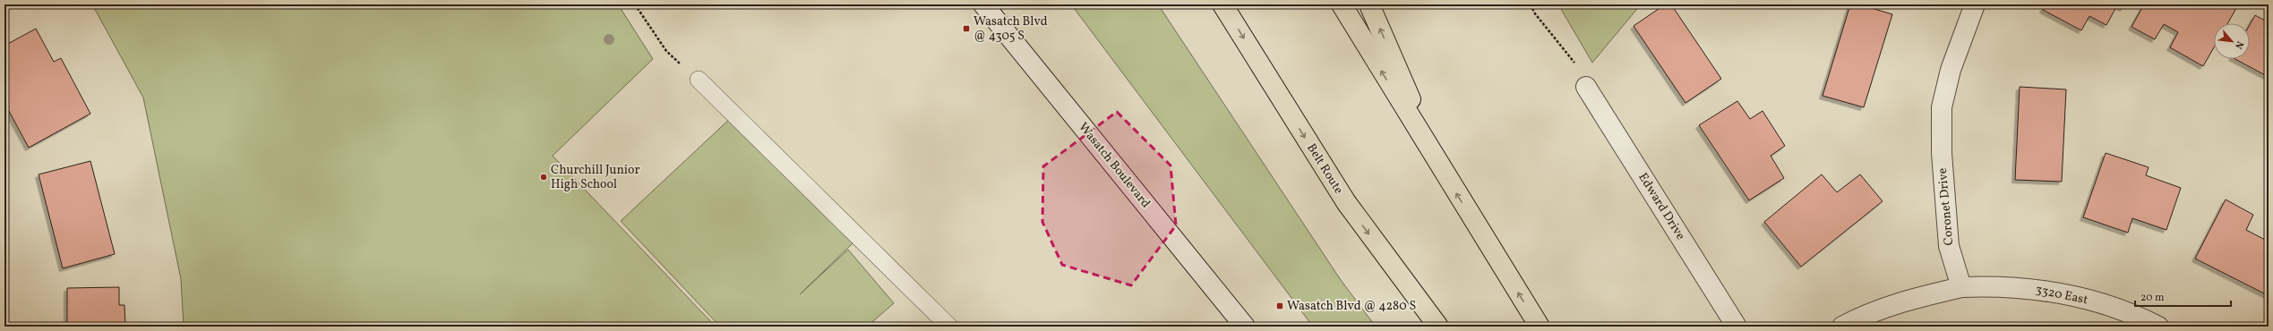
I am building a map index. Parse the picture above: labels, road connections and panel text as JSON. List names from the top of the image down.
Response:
{
  "streets": {
    "highway": ["Belt Route"],
    "street": [
      "Wasatch Boulevard",
      "Edward Drive",
      "Coronet Drive",
      "3320 East"
    ]
  },
  "crossings": [
    ["Coronet Drive", "3320 East"]
  ],
  "places": {
    "transit": ["Wasatch Blvd @ 4305 S", "Wasatch Blvd @ 4280 S"],
    "other": ["Churchill Junior High School"]
  },
  "scale_bar": "20 m",
  "north": "bottom right"
}
